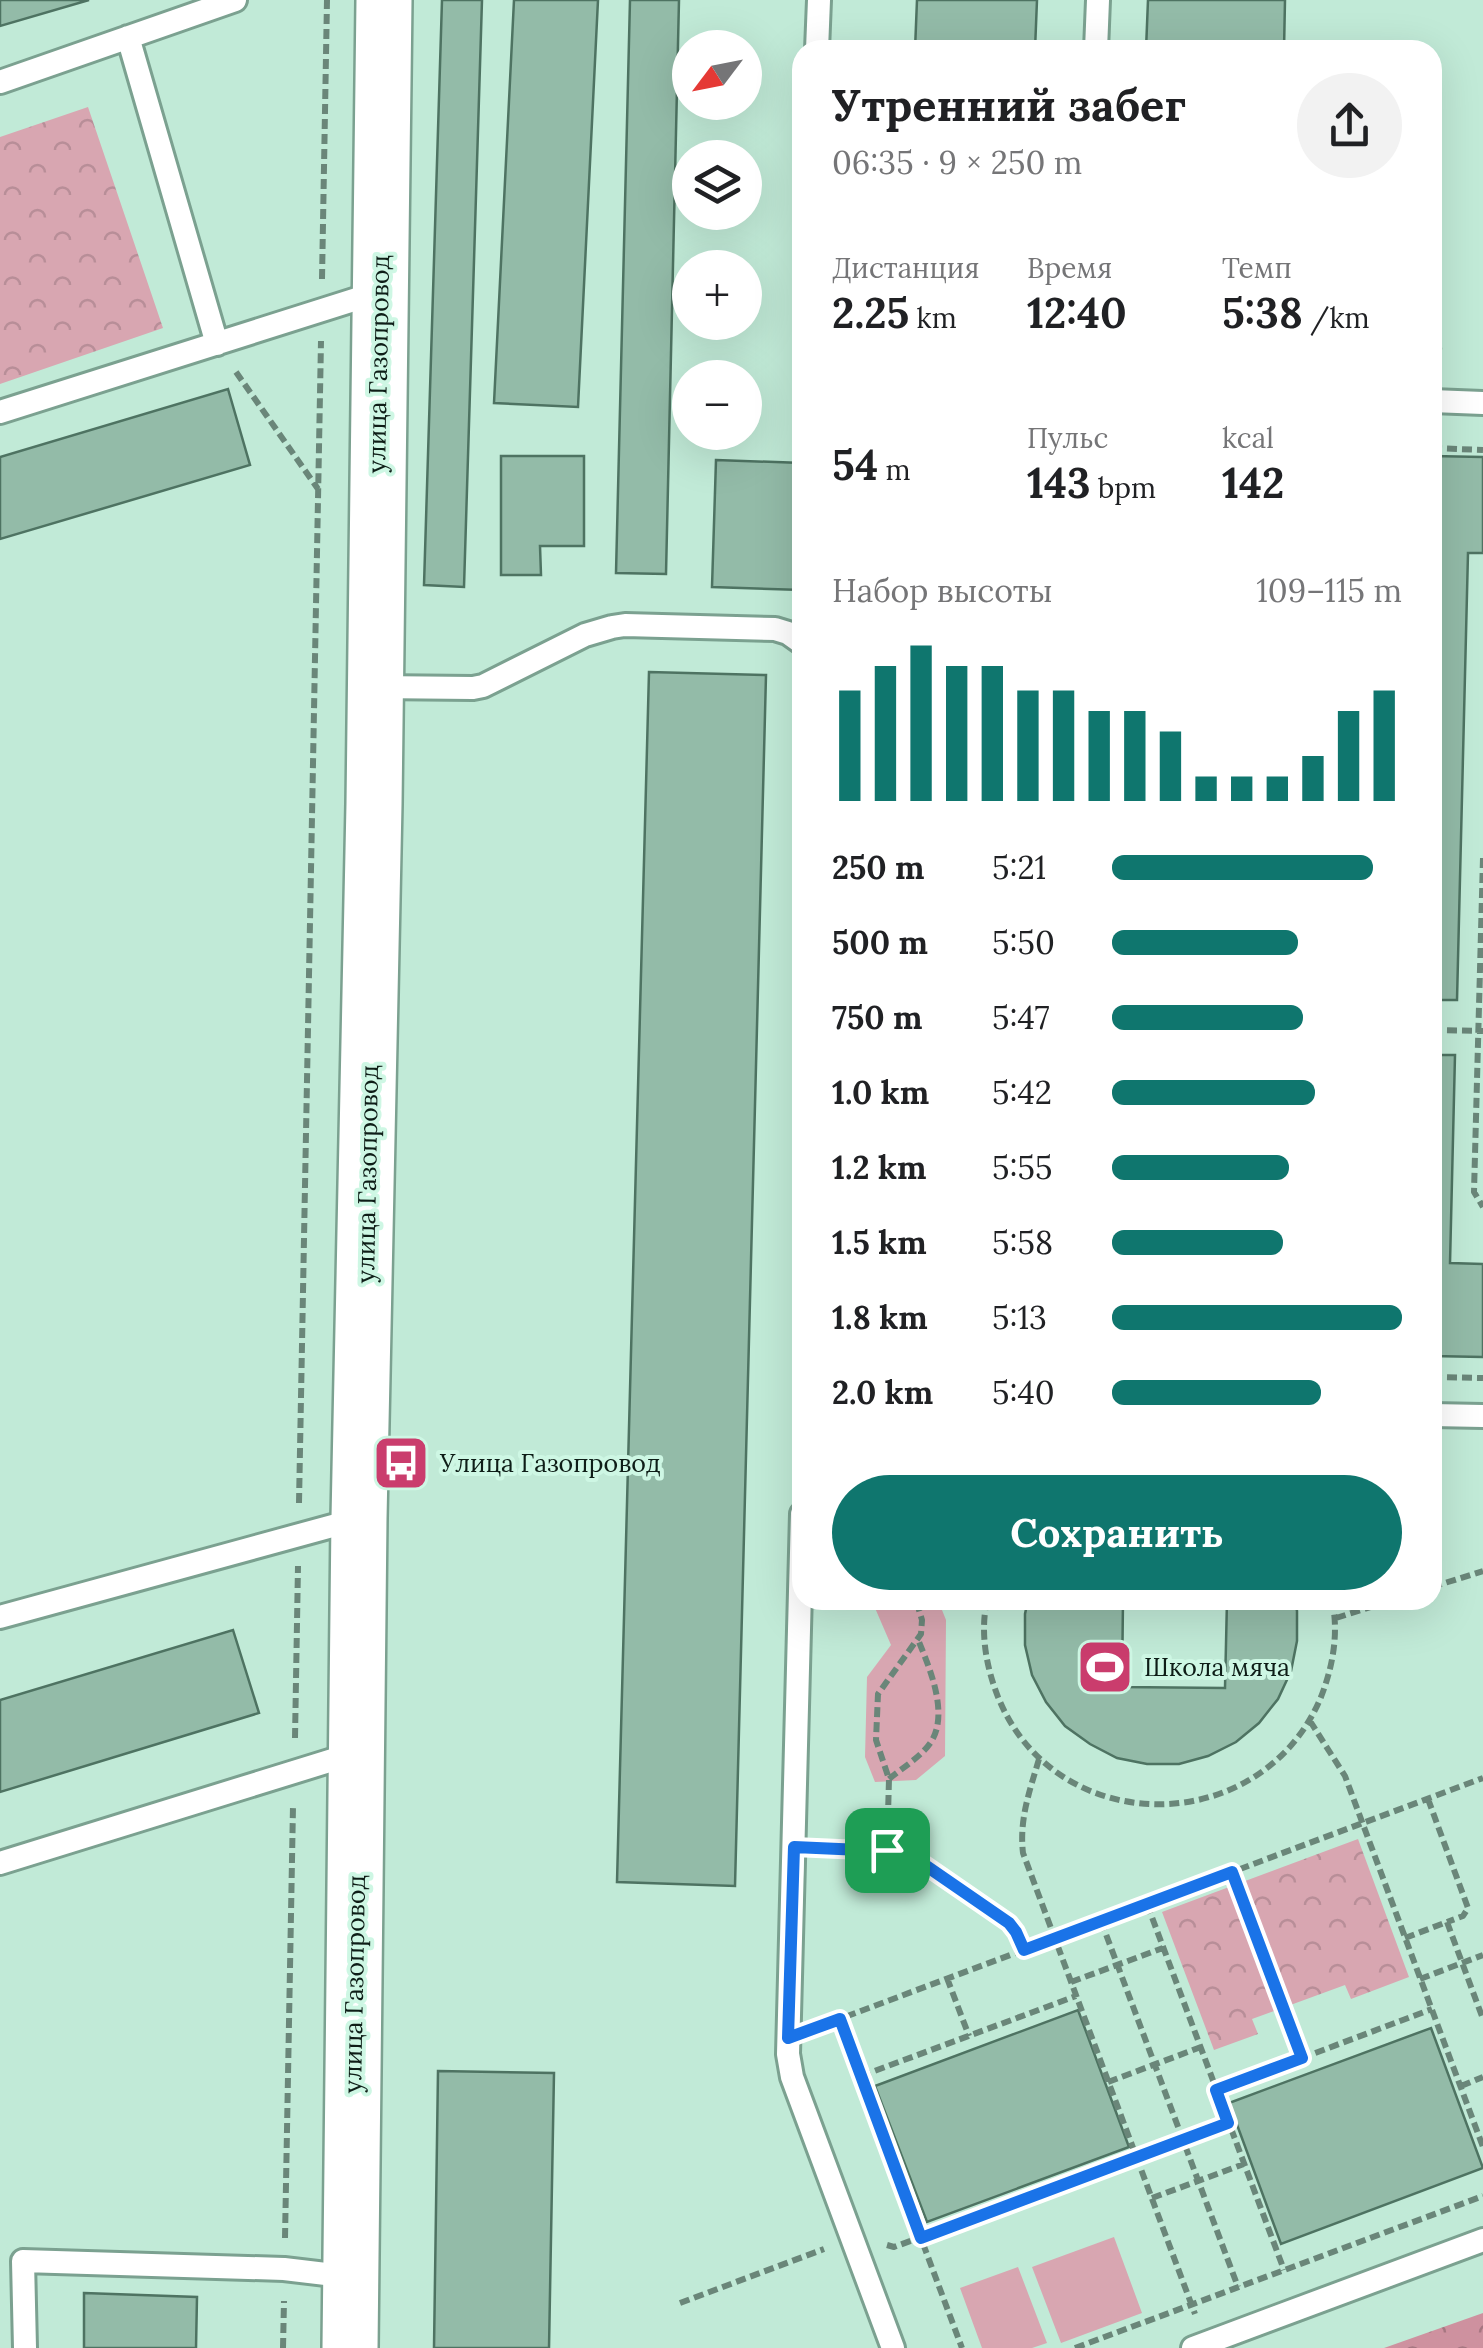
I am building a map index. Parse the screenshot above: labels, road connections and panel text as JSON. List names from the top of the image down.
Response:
{
  "streets": {
    "street": ["улица Газопровод"]
  },
  "places": {
    "bus stop": ["Улица Газопровод"],
    "sports": ["Школа мяча"]
  },
  "north": "bottom left",
  "page": {
    "map_buttons": ["+", "−"],
    "heading": ["Утренний забег", "06:35 · 9 × 250 m"],
    "stats": [
      ["Дистанция", "2.25 km"],
      ["Время", "12:40"],
      ["Темп", "5:38 /km"],
      ["54 m"],
      ["Пульс", "143 bpm"],
      ["kcal", "142"]
    ],
    "chart": ["Набор высоты", "109–115 m"],
    "list": [
      {
        "name": "250 m",
        "note": "5:21"
      },
      {
        "name": "500 m",
        "note": "5:50"
      },
      {
        "name": "750 m",
        "note": "5:47"
      },
      {
        "name": "1.0 km",
        "note": "5:42"
      },
      {
        "name": "1.2 km",
        "note": "5:55"
      },
      {
        "name": "1.5 km",
        "note": "5:58"
      },
      {
        "name": "1.8 km",
        "note": "5:13"
      },
      {
        "name": "2.0 km",
        "note": "5:40"
      }
    ],
    "buttons": "Сохранить"
  }
}
